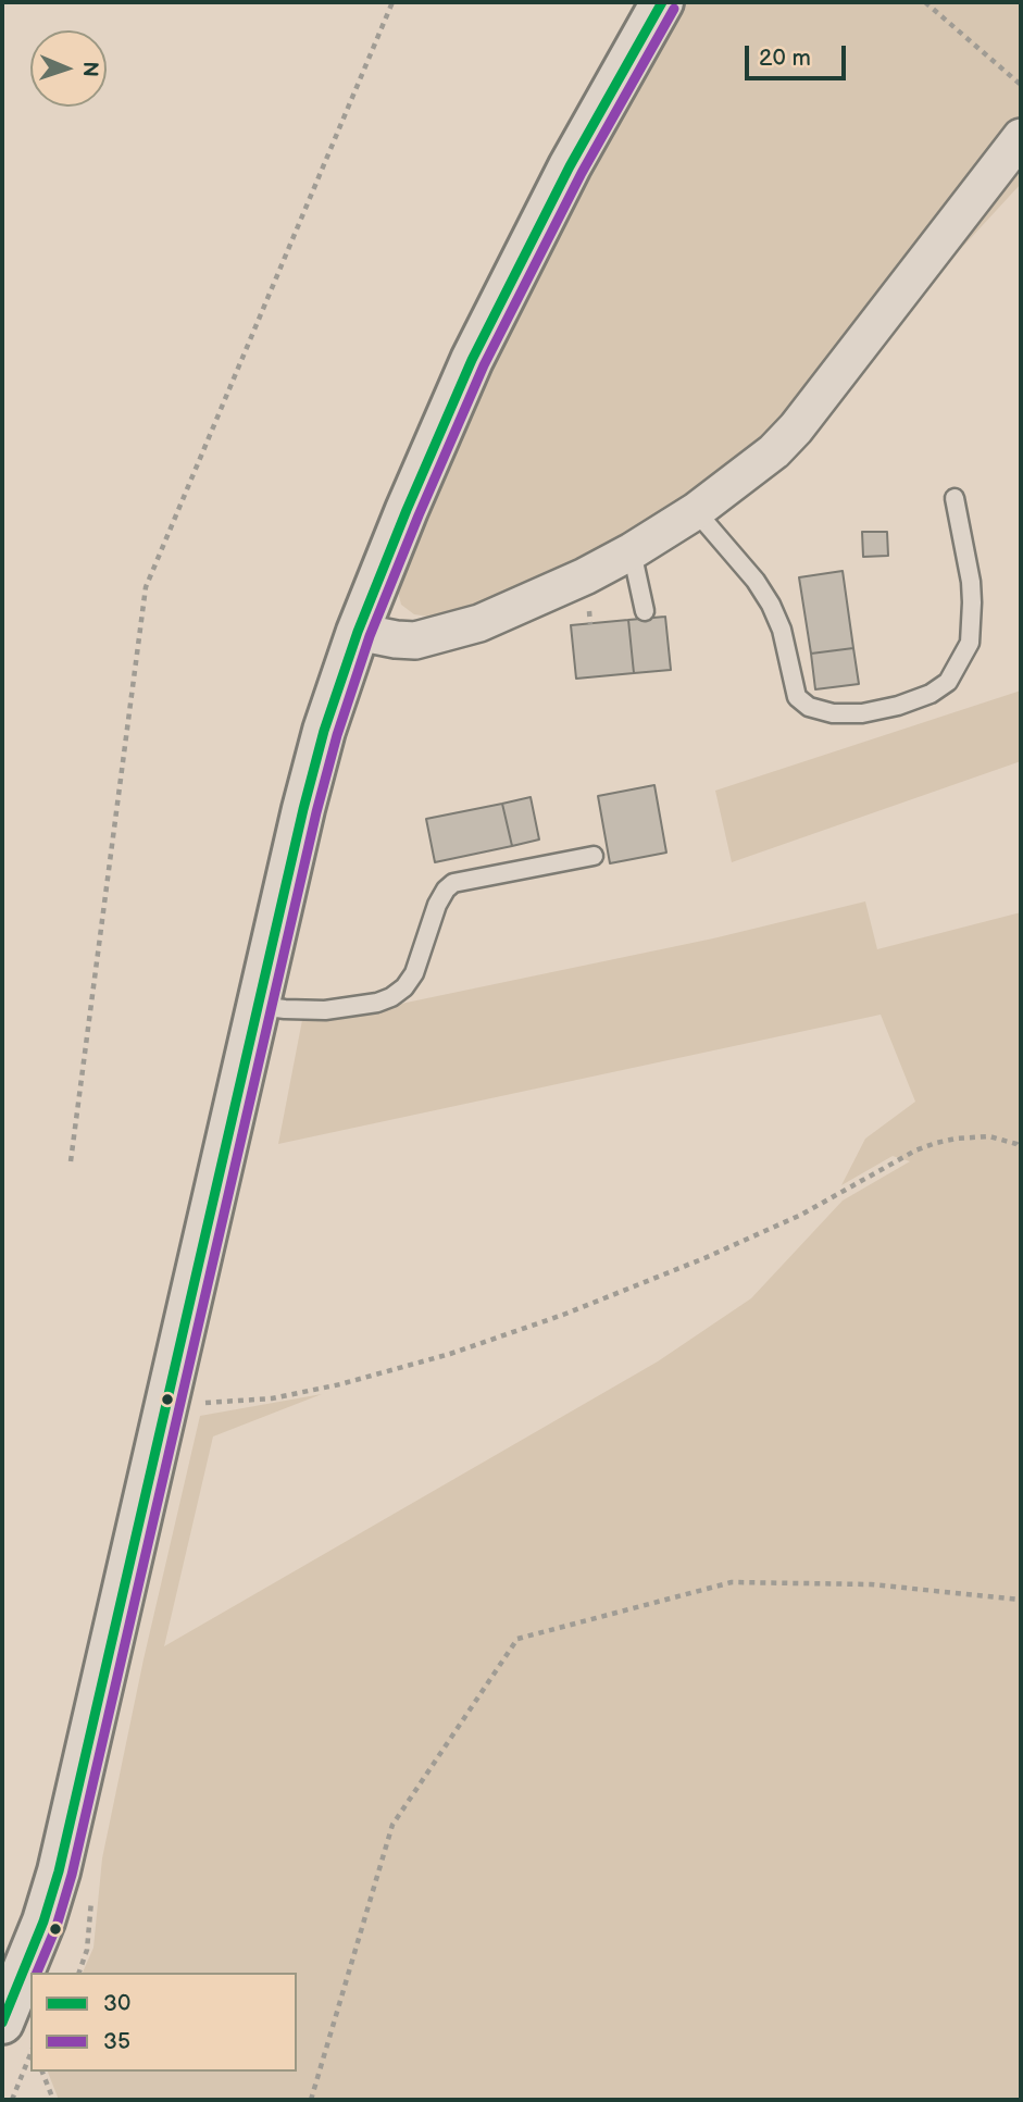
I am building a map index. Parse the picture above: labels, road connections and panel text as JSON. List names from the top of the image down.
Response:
{
  "lines": ["transit line 30", "transit line 35"],
  "legend": ["30", "35"],
  "scale_bar": "20 m",
  "north": "right"
}
